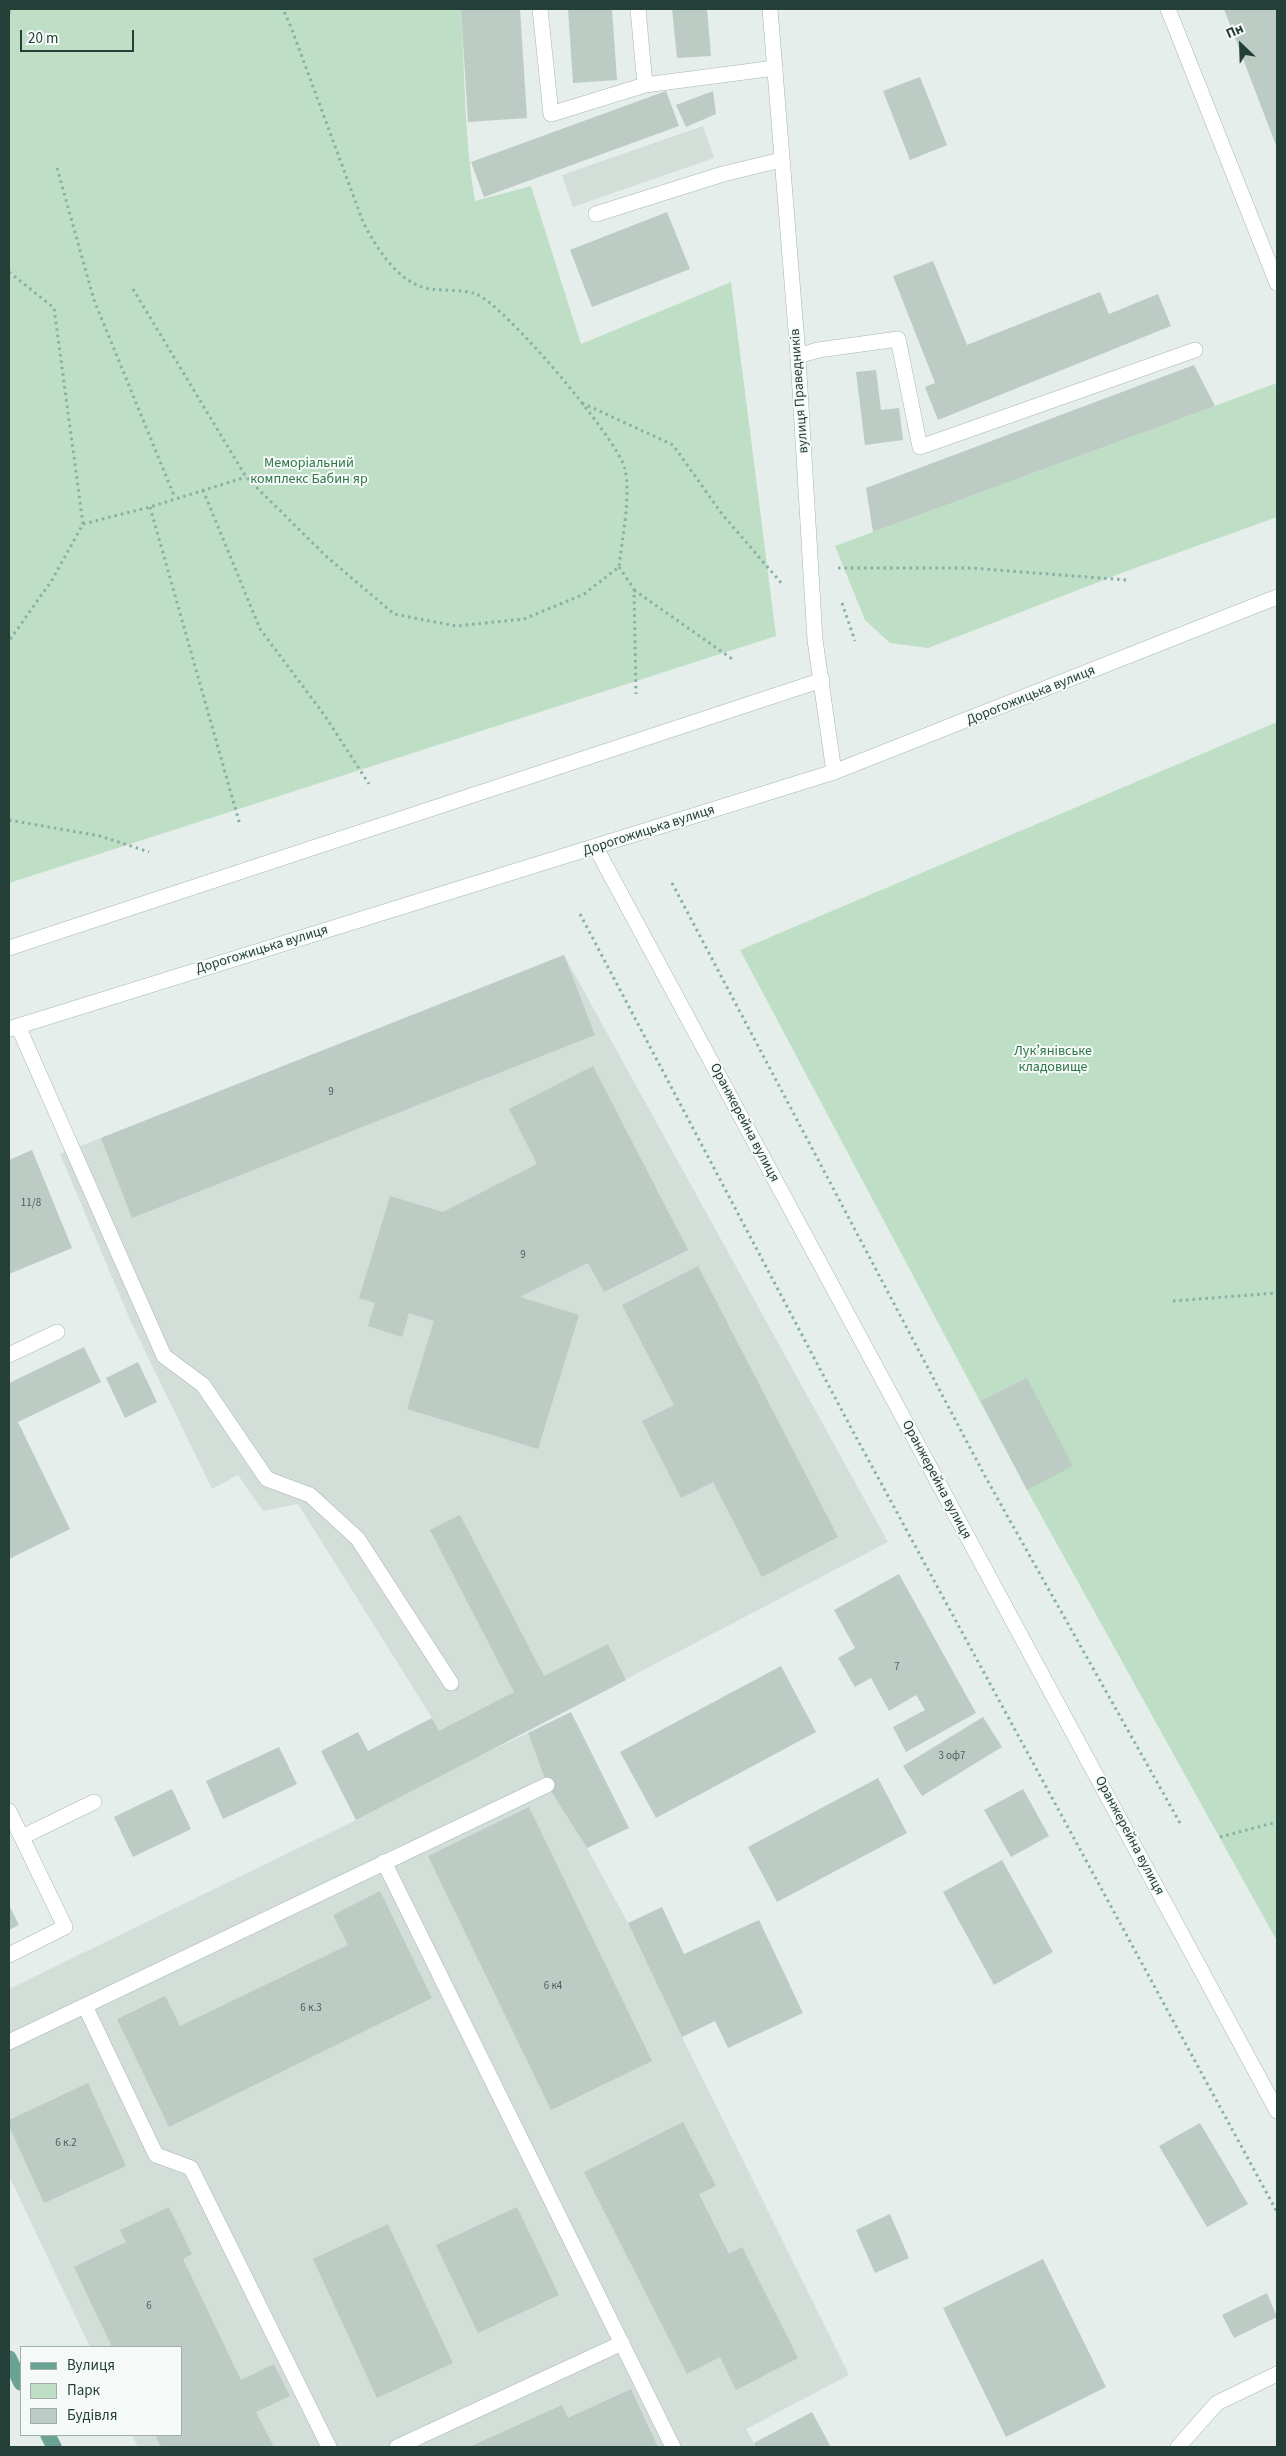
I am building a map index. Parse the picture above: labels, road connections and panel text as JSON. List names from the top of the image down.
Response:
{
  "streets": {
    "street": ["вулиця Праведників", "Дорогожицька вулиця", "Оранжерейна вулиця"]
  },
  "crossings": [
    ["вулиця Праведників", "Дорогожицька вулиця"],
    ["Дорогожицька вулиця", "Оранжерейна вулиця"]
  ],
  "parks": ["Меморіальний комплекс Бабин яр", "Лукʼянівське кладовище"],
  "house_numbers": [
    "9",
    "11/8",
    "9",
    "7",
    "3 оф7",
    "6 к4",
    "6 к.3",
    "6 к.2",
    "6"
  ],
  "legend": ["Вулиця", "Парк", "Будівля"],
  "scale_bar": "20 m",
  "north": "top left"
}
